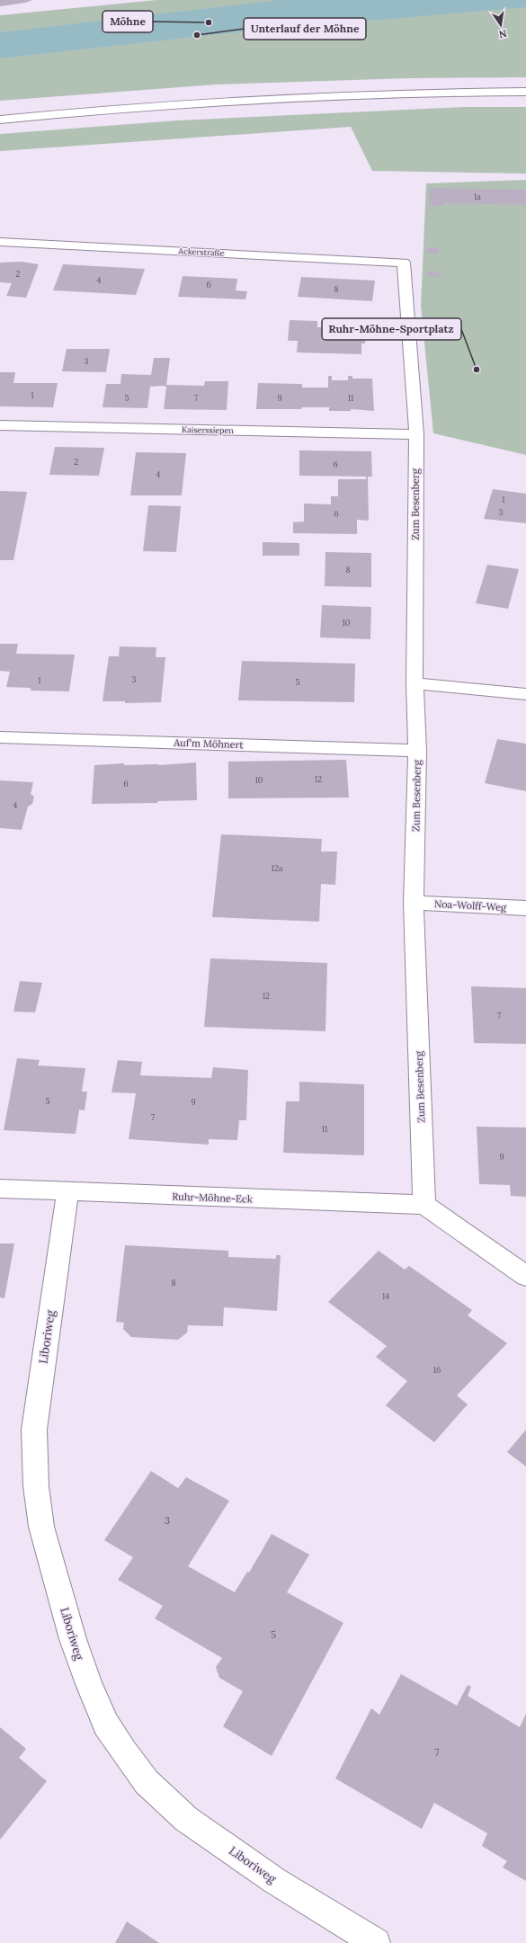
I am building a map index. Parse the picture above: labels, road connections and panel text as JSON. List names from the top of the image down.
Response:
{
  "streets": {
    "street": [
      "Ackerstraße",
      "Kaiserssiepen",
      "Zum Besenberg",
      "Auf'm Möhnert",
      "Noa-Wolff-Weg",
      "Ruhr-Möhne-Eck",
      "Liboriweg"
    ]
  },
  "crossings": [
    ["Ackerstraße", "Zum Besenberg"],
    ["Kaiserssiepen", "Zum Besenberg"],
    ["Zum Besenberg", "Auf'm Möhnert"],
    ["Zum Besenberg", "Noa-Wolff-Weg"],
    ["Zum Besenberg", "Ruhr-Möhne-Eck"],
    ["Ruhr-Möhne-Eck", "Liboriweg"]
  ],
  "places": ["Möhne", "Unterlauf der Möhne", "Ruhr-Möhne-Sportplatz"],
  "house_numbers": [
    "1a",
    "2",
    "4",
    "6",
    "8",
    "3",
    "1",
    "5",
    "7",
    "9",
    "11",
    "2",
    "6",
    "4",
    "1",
    "3",
    "6",
    "8",
    "10",
    "3",
    "1",
    "5",
    "12",
    "10",
    "6",
    "4",
    "12a",
    "12",
    "7",
    "5",
    "9",
    "7",
    "11",
    "9",
    "8",
    "14",
    "16",
    "3",
    "5",
    "7"
  ],
  "north": "bottom"
}
